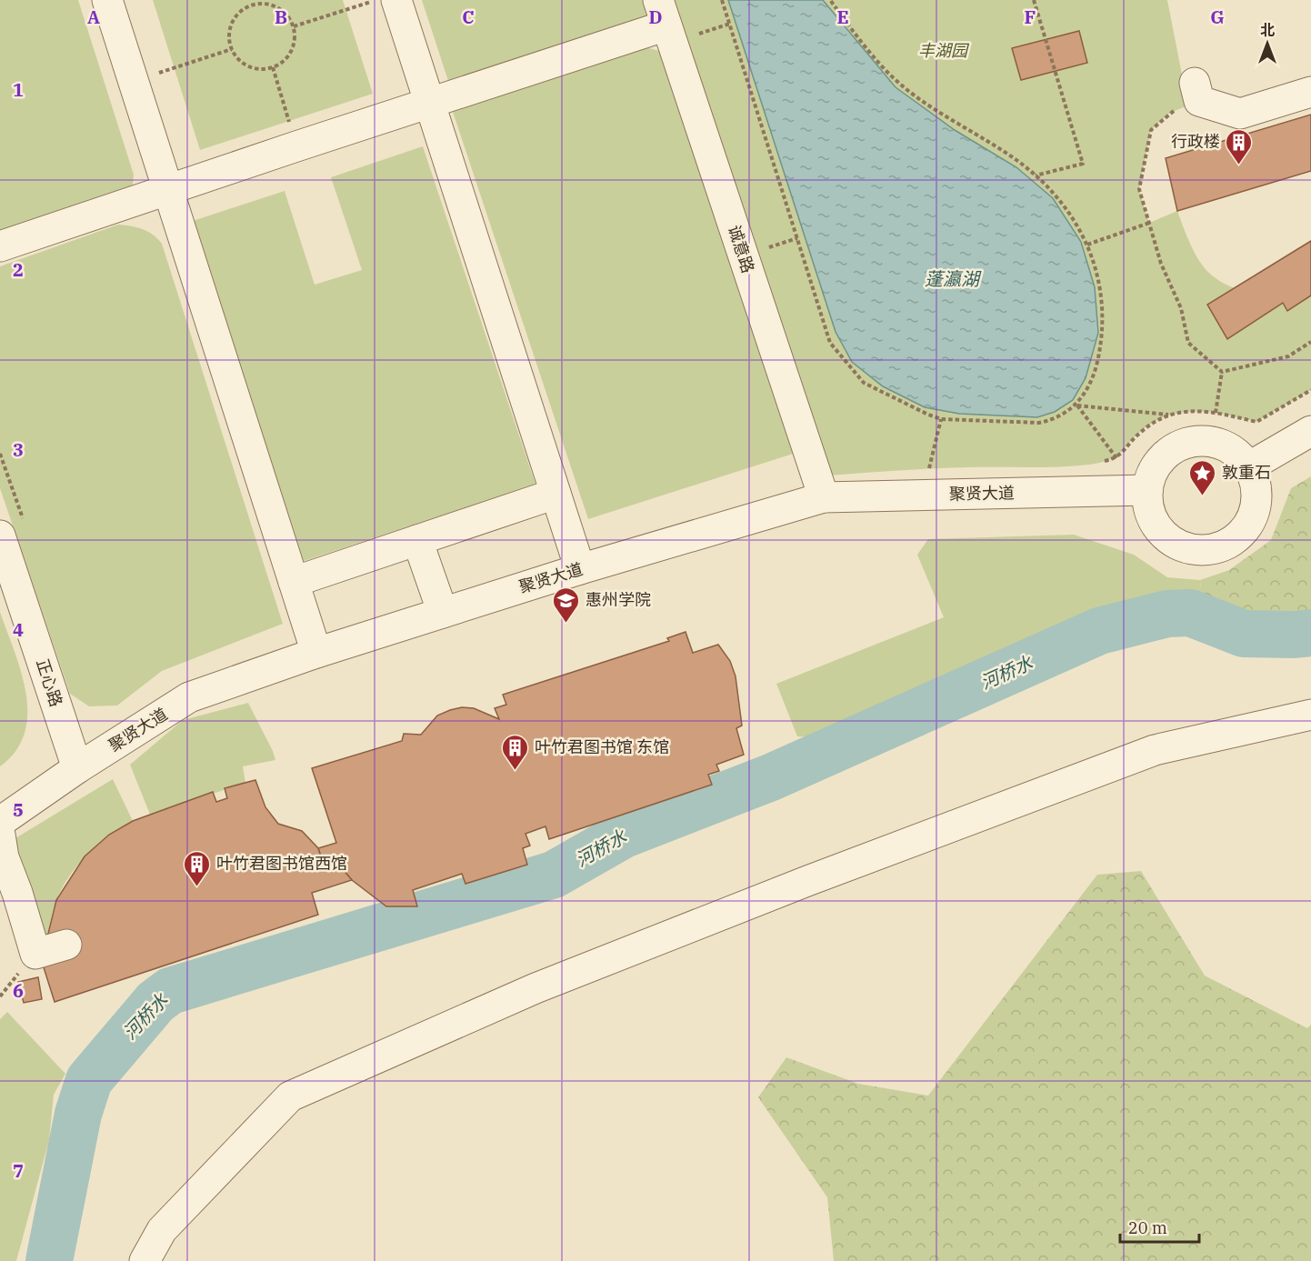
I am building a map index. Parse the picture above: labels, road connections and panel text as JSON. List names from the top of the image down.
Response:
{
  "streets": {
    "street": ["诚意路", "聚贤大道", "正心路"]
  },
  "crossings": [
    ["诚意路", "聚贤大道"],
    ["聚贤大道", "正心路"]
  ],
  "water": ["蓬瀛湖", "河桥水"],
  "parks": ["丰湖园"],
  "places": {
    "building": ["行政楼", "叶竹君图书馆 东馆", "叶竹君图书馆西馆"],
    "place": ["敦重石"],
    "school or university": ["惠州学院"]
  },
  "scale_bar": "20 m",
  "north": "top",
  "grid": {
    "columns": [
      "A",
      "B",
      "C",
      "D",
      "E",
      "F",
      "G"
    ],
    "rows": [
      "1",
      "2",
      "3",
      "4",
      "5",
      "6",
      "7"
    ]
  }
}
